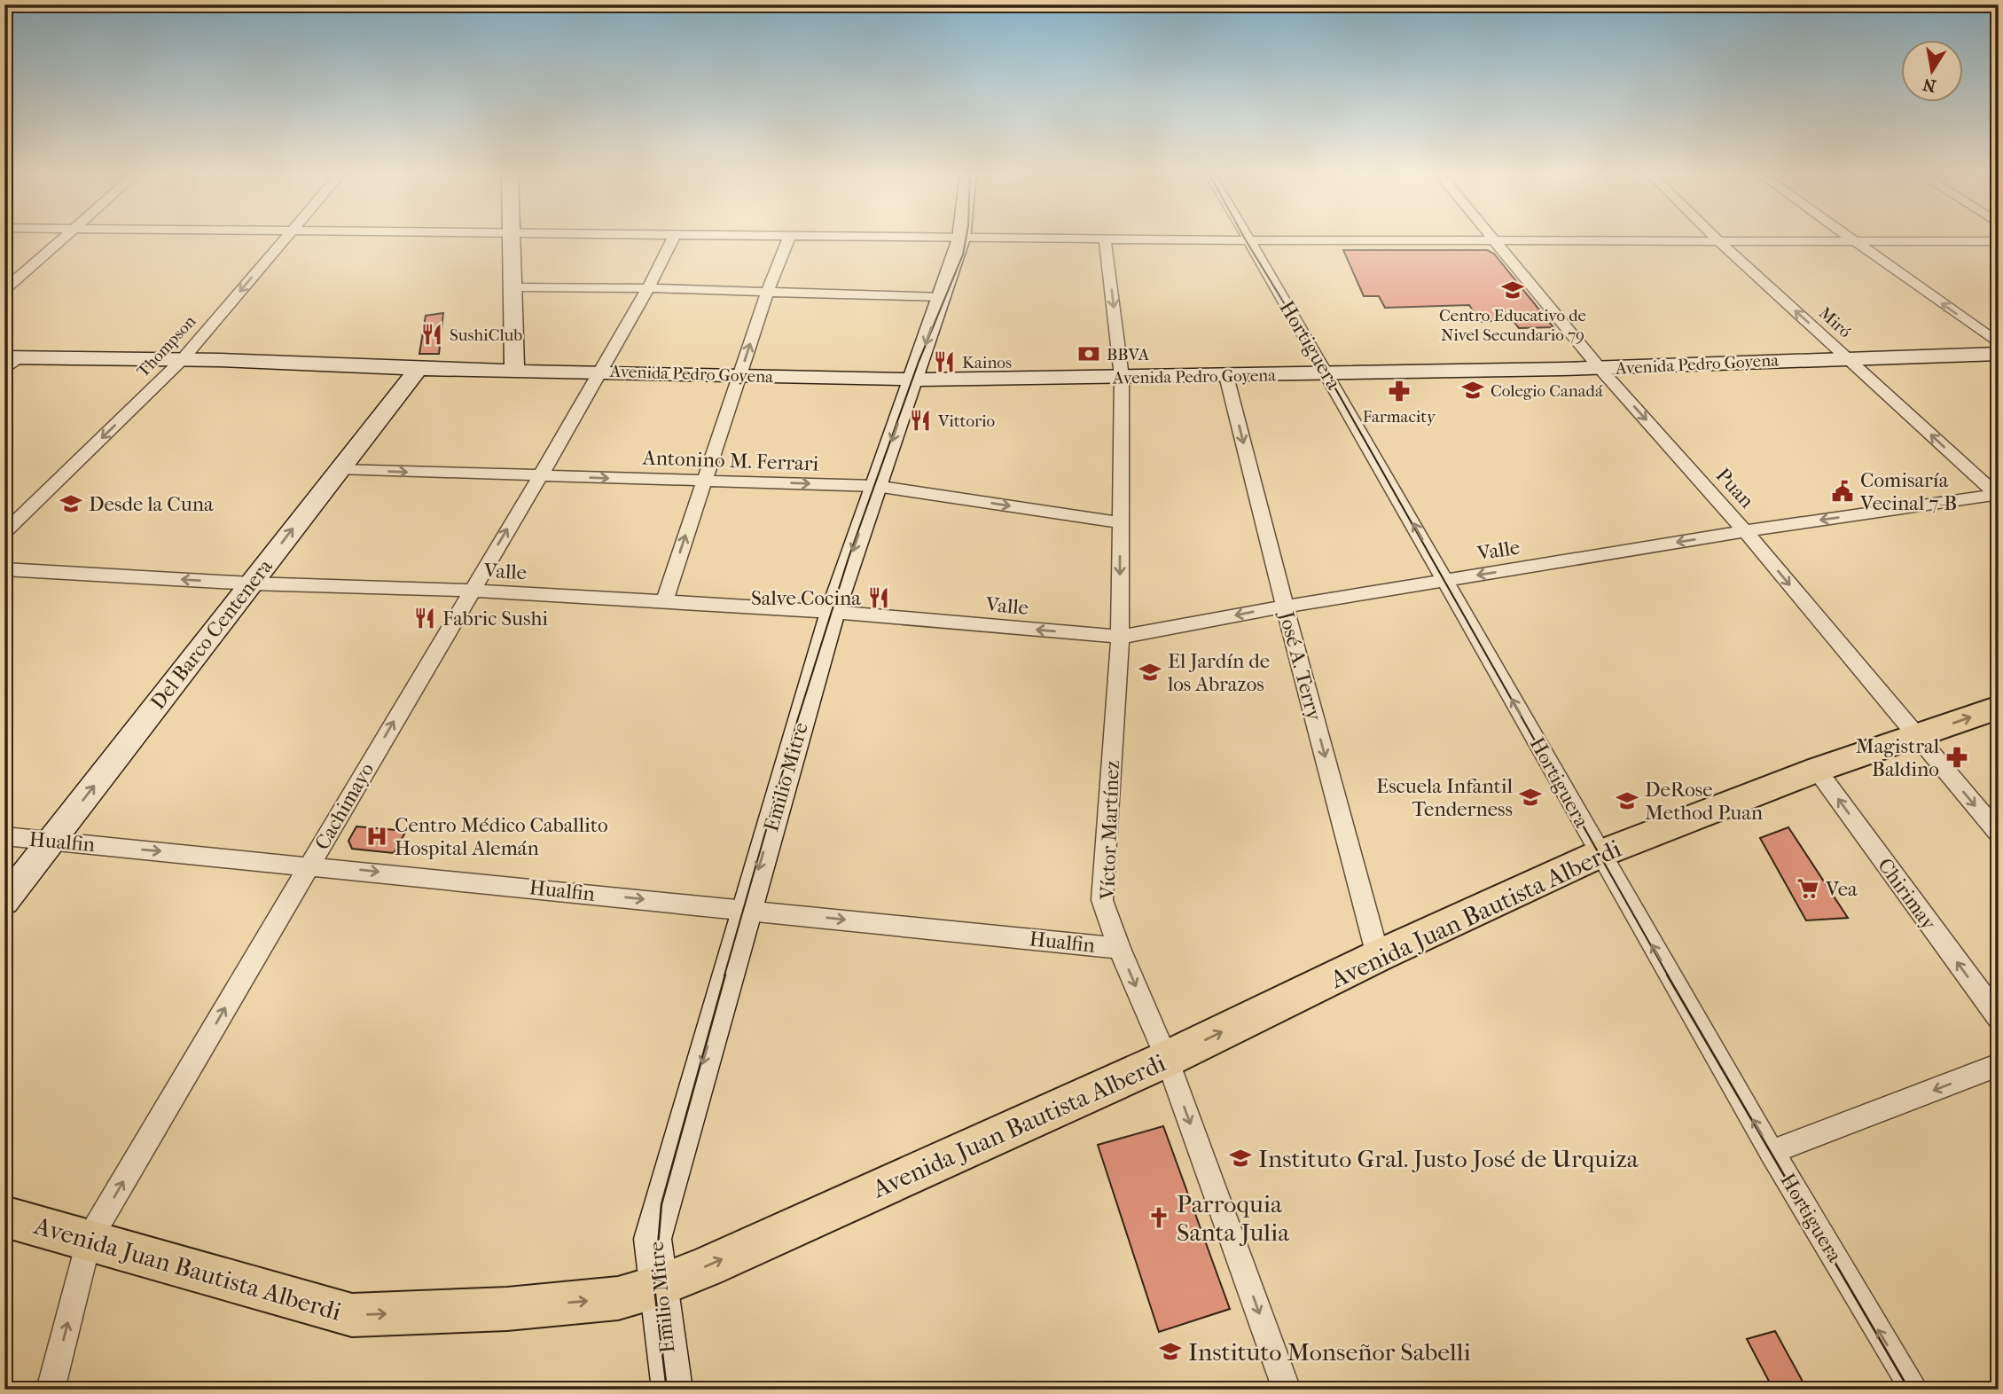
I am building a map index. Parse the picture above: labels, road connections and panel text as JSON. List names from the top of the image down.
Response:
{
  "streets": {
    "main road": ["Avenida Juan Bautista Alberdi"],
    "street": [
      "Miró",
      "Hortiguera",
      "Thompson",
      "Avenida Pedro Goyena",
      "Antonino M. Ferrari",
      "Puan",
      "Valle",
      "Del Barco Centenera",
      "José A. Terry",
      "Emilio Mitre",
      "Cachimayo",
      "Víctor Martínez",
      "Hualfin",
      "Chirimay"
    ]
  },
  "crossings": [
    ["Miró", "Avenida Pedro Goyena"],
    ["Miró", "Valle"],
    ["Hortiguera", "Avenida Pedro Goyena"],
    ["Hortiguera", "Valle"],
    ["Hortiguera", "Avenida Juan Bautista Alberdi"],
    ["Thompson", "Avenida Pedro Goyena"],
    ["Avenida Pedro Goyena", "Puan"],
    ["Avenida Pedro Goyena", "Del Barco Centenera"],
    ["Avenida Pedro Goyena", "José A. Terry"],
    ["Avenida Pedro Goyena", "Emilio Mitre"],
    ["Avenida Pedro Goyena", "Cachimayo"],
    ["Avenida Pedro Goyena", "Víctor Martínez"],
    ["Antonino M. Ferrari", "Del Barco Centenera"],
    ["Antonino M. Ferrari", "Emilio Mitre"],
    ["Antonino M. Ferrari", "Cachimayo"],
    ["Antonino M. Ferrari", "Víctor Martínez"],
    ["Puan", "Valle"],
    ["Puan", "Avenida Juan Bautista Alberdi"],
    ["Valle", "Del Barco Centenera"],
    ["Valle", "José A. Terry"],
    ["Valle", "Emilio Mitre"],
    ["Valle", "Cachimayo"],
    ["Valle", "Víctor Martínez"],
    ["Del Barco Centenera", "Hualfin"],
    ["José A. Terry", "Avenida Juan Bautista Alberdi"],
    ["Emilio Mitre", "Hualfin"],
    ["Emilio Mitre", "Avenida Juan Bautista Alberdi"],
    ["Cachimayo", "Hualfin"],
    ["Cachimayo", "Avenida Juan Bautista Alberdi"],
    ["Víctor Martínez", "Hualfin"],
    ["Víctor Martínez", "Avenida Juan Bautista Alberdi"],
    ["Chirimay", "Avenida Juan Bautista Alberdi"]
  ],
  "one_way": [
    "Hortiguera",
    "Thompson",
    "Antonino M. Ferrari",
    "Puan",
    "Valle",
    "Del Barco Centenera",
    "José A. Terry",
    "Cachimayo",
    "Víctor Martínez",
    "Hualfin",
    "Chirimay",
    "Avenida Juan Bautista Alberdi"
  ],
  "places": {
    "school or university": [
      "Centro Educativo de Nivel Secundario 79",
      "Colegio Canadá",
      "Desde la Cuna",
      "El Jardín de los Abrazos",
      "Escuela Infantil Tenderness",
      "DeRose Method Puan",
      "Instituto Gral. Justo José de Urquiza",
      "Instituto Monseñor Sabelli"
    ],
    "restaurant": [
      "SushiClub",
      "Kainos",
      "Vittorio",
      "Salve Cocina",
      "Fabric Sushi"
    ],
    "bank": ["BBVA"],
    "pharmacy": ["Farmacity", "Magistral Baldino"],
    "public building": ["Comisaría Vecinal 7-B"],
    "hospital": ["Centro Médico Caballito Hospital Alemán"],
    "supermarket": ["Vea"],
    "church": ["Parroquia Santa Julia"]
  },
  "north": "bottom"
}
